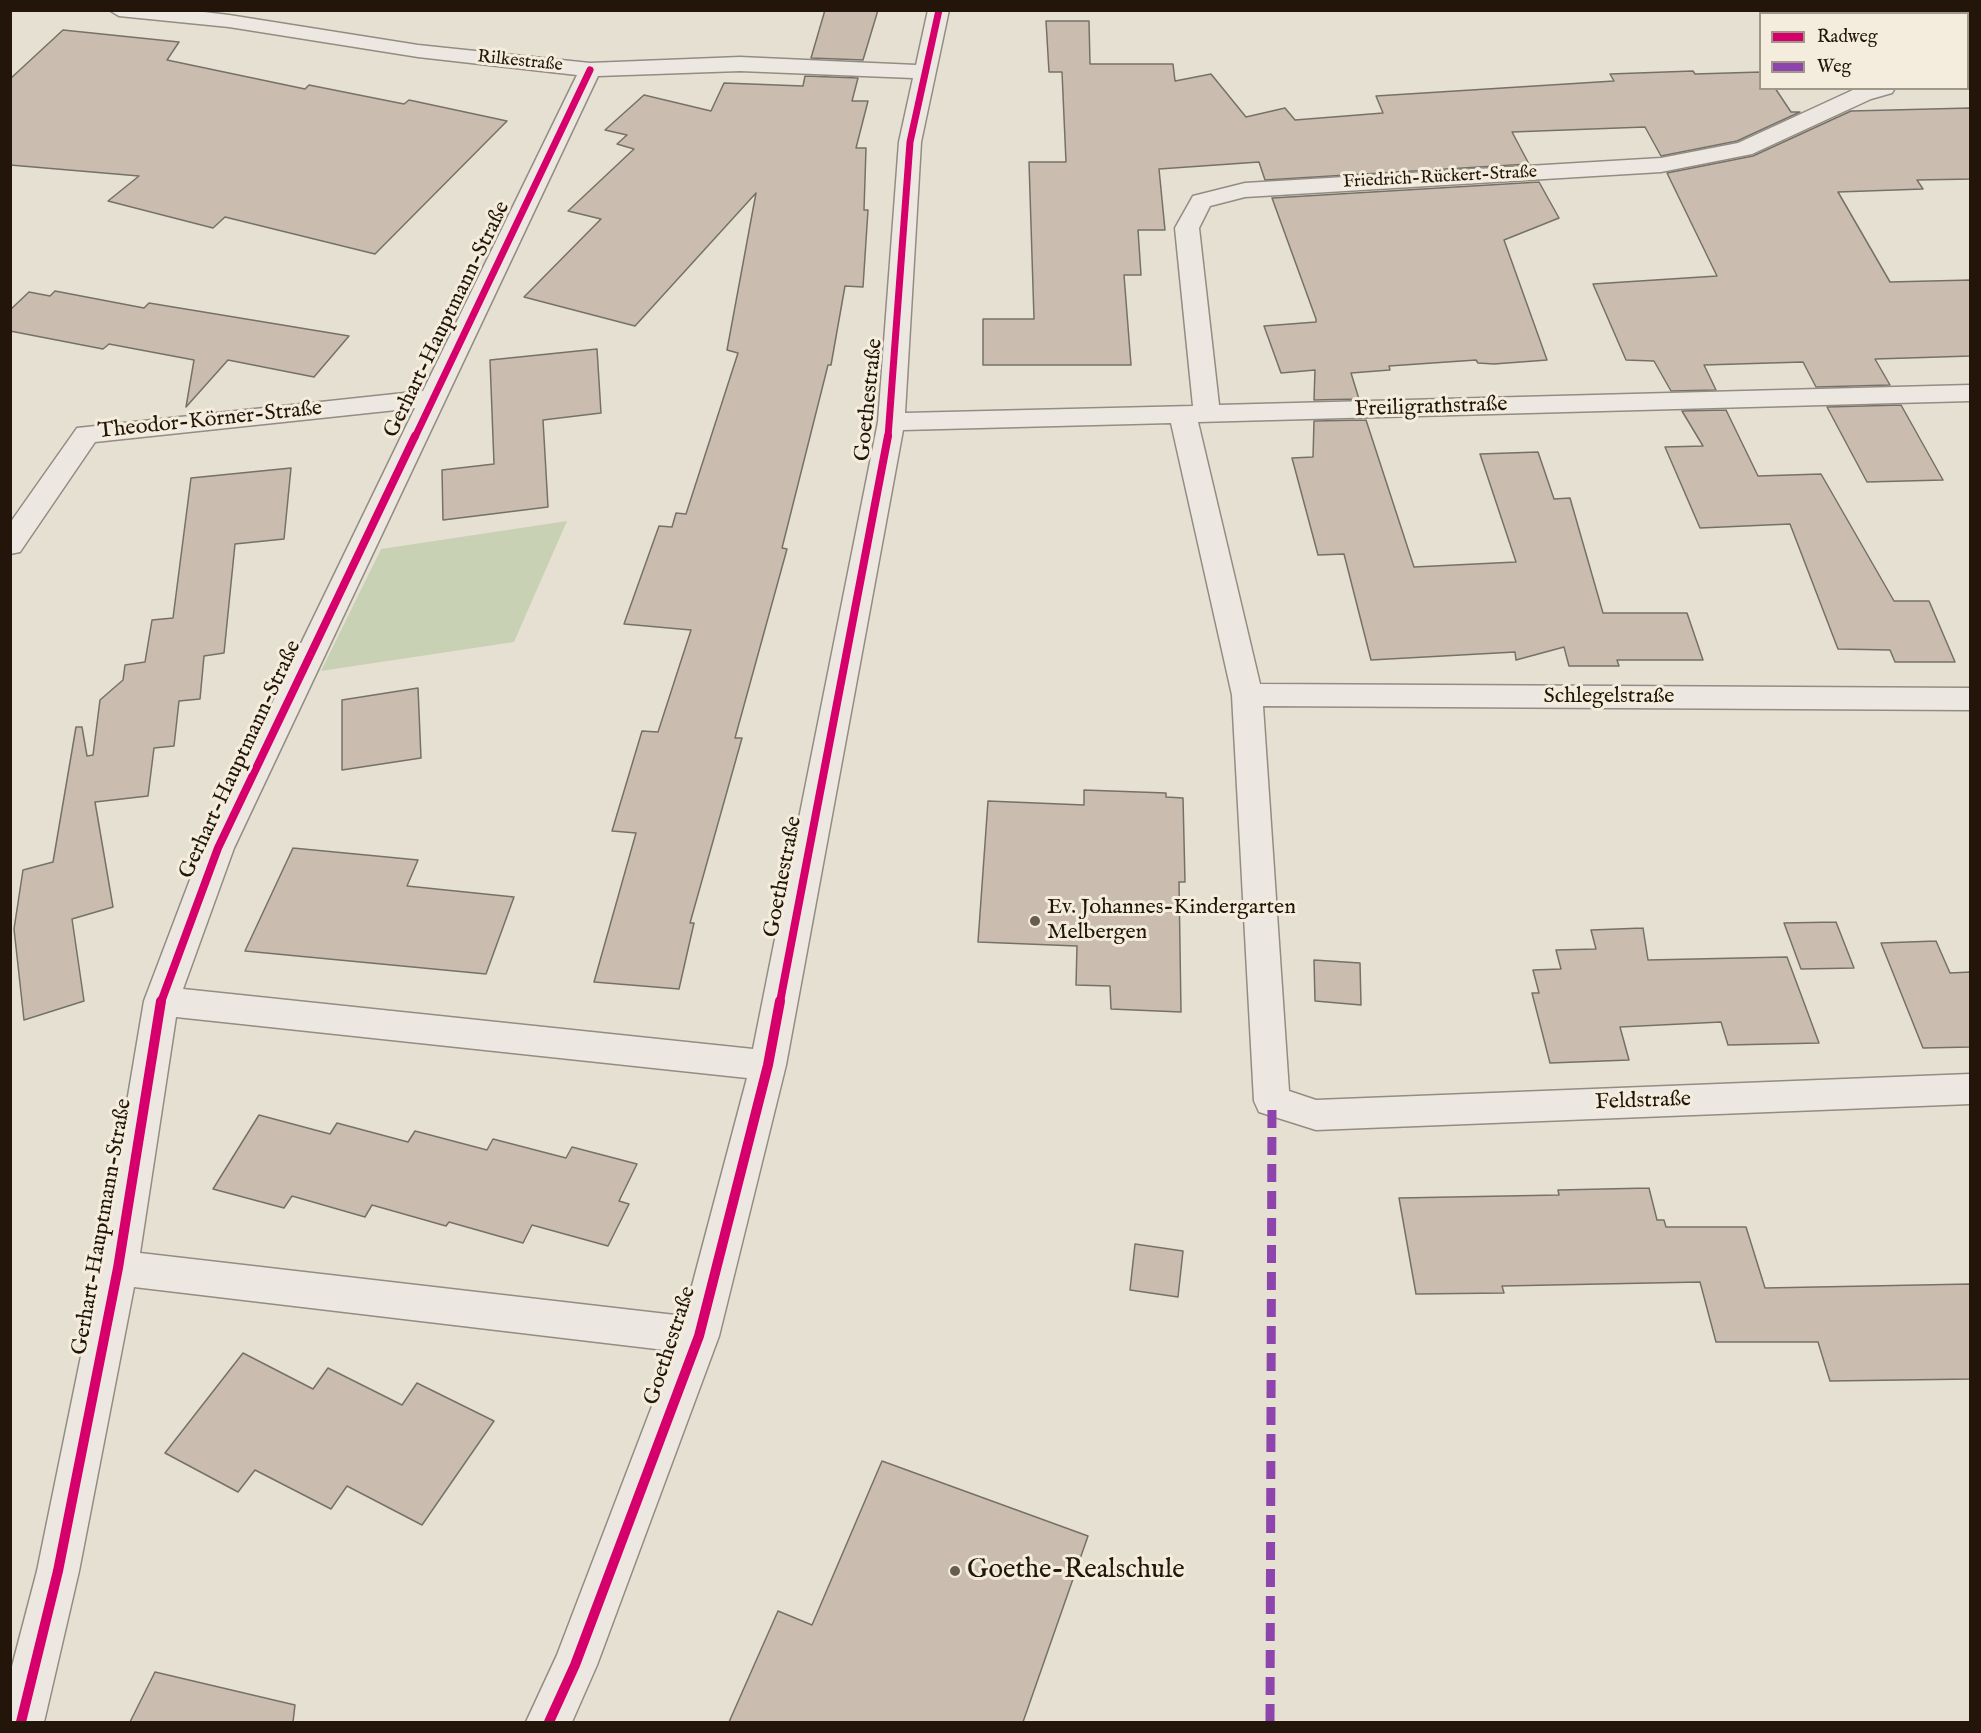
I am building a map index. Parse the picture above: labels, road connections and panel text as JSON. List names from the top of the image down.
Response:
{
  "streets": {
    "street": [
      "Rilkestraße",
      "Friedrich-Rückert-Straße",
      "Gerhart-Hauptmann-Straße",
      "Goethestraße",
      "Freiligrathstraße",
      "Theodor-Körner-Straße",
      "Schlegelstraße",
      "Feldstraße"
    ]
  },
  "crossings": [
    ["Rilkestraße", "Gerhart-Hauptmann-Straße"],
    ["Rilkestraße", "Goethestraße"],
    ["Friedrich-Rückert-Straße", "Freiligrathstraße"],
    ["Friedrich-Rückert-Straße", "Schlegelstraße"],
    ["Friedrich-Rückert-Straße", "Feldstraße"],
    ["Gerhart-Hauptmann-Straße", "Goethestraße"],
    ["Gerhart-Hauptmann-Straße", "Theodor-Körner-Straße"],
    ["Goethestraße", "Freiligrathstraße"]
  ],
  "places": ["Ev. Johannes-Kindergarten Melbergen", "Goethe-Realschule"],
  "legend": ["Radweg", "Weg"]
}
